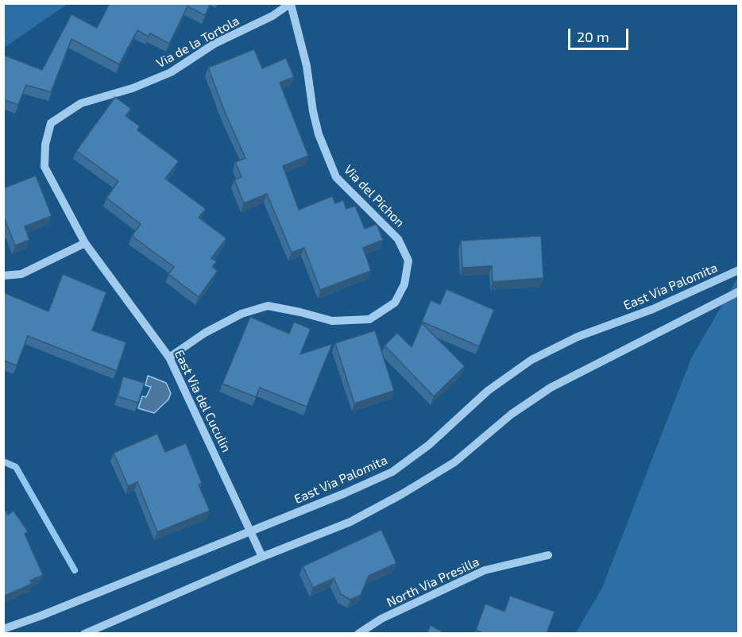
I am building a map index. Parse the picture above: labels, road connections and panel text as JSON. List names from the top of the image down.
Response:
{
  "streets": {
    "street": [
      "Via de la Tortola",
      "Via del Pichon",
      "East Via Palomita",
      "East Via del Cuculin",
      "North Via Presilla"
    ]
  },
  "crossings": [
    ["Via de la Tortola", "Via del Pichon"],
    ["Via de la Tortola", "East Via del Cuculin"],
    ["Via del Pichon", "East Via del Cuculin"],
    ["East Via Palomita", "East Via del Cuculin"]
  ],
  "scale_bar": "20 m"
}
